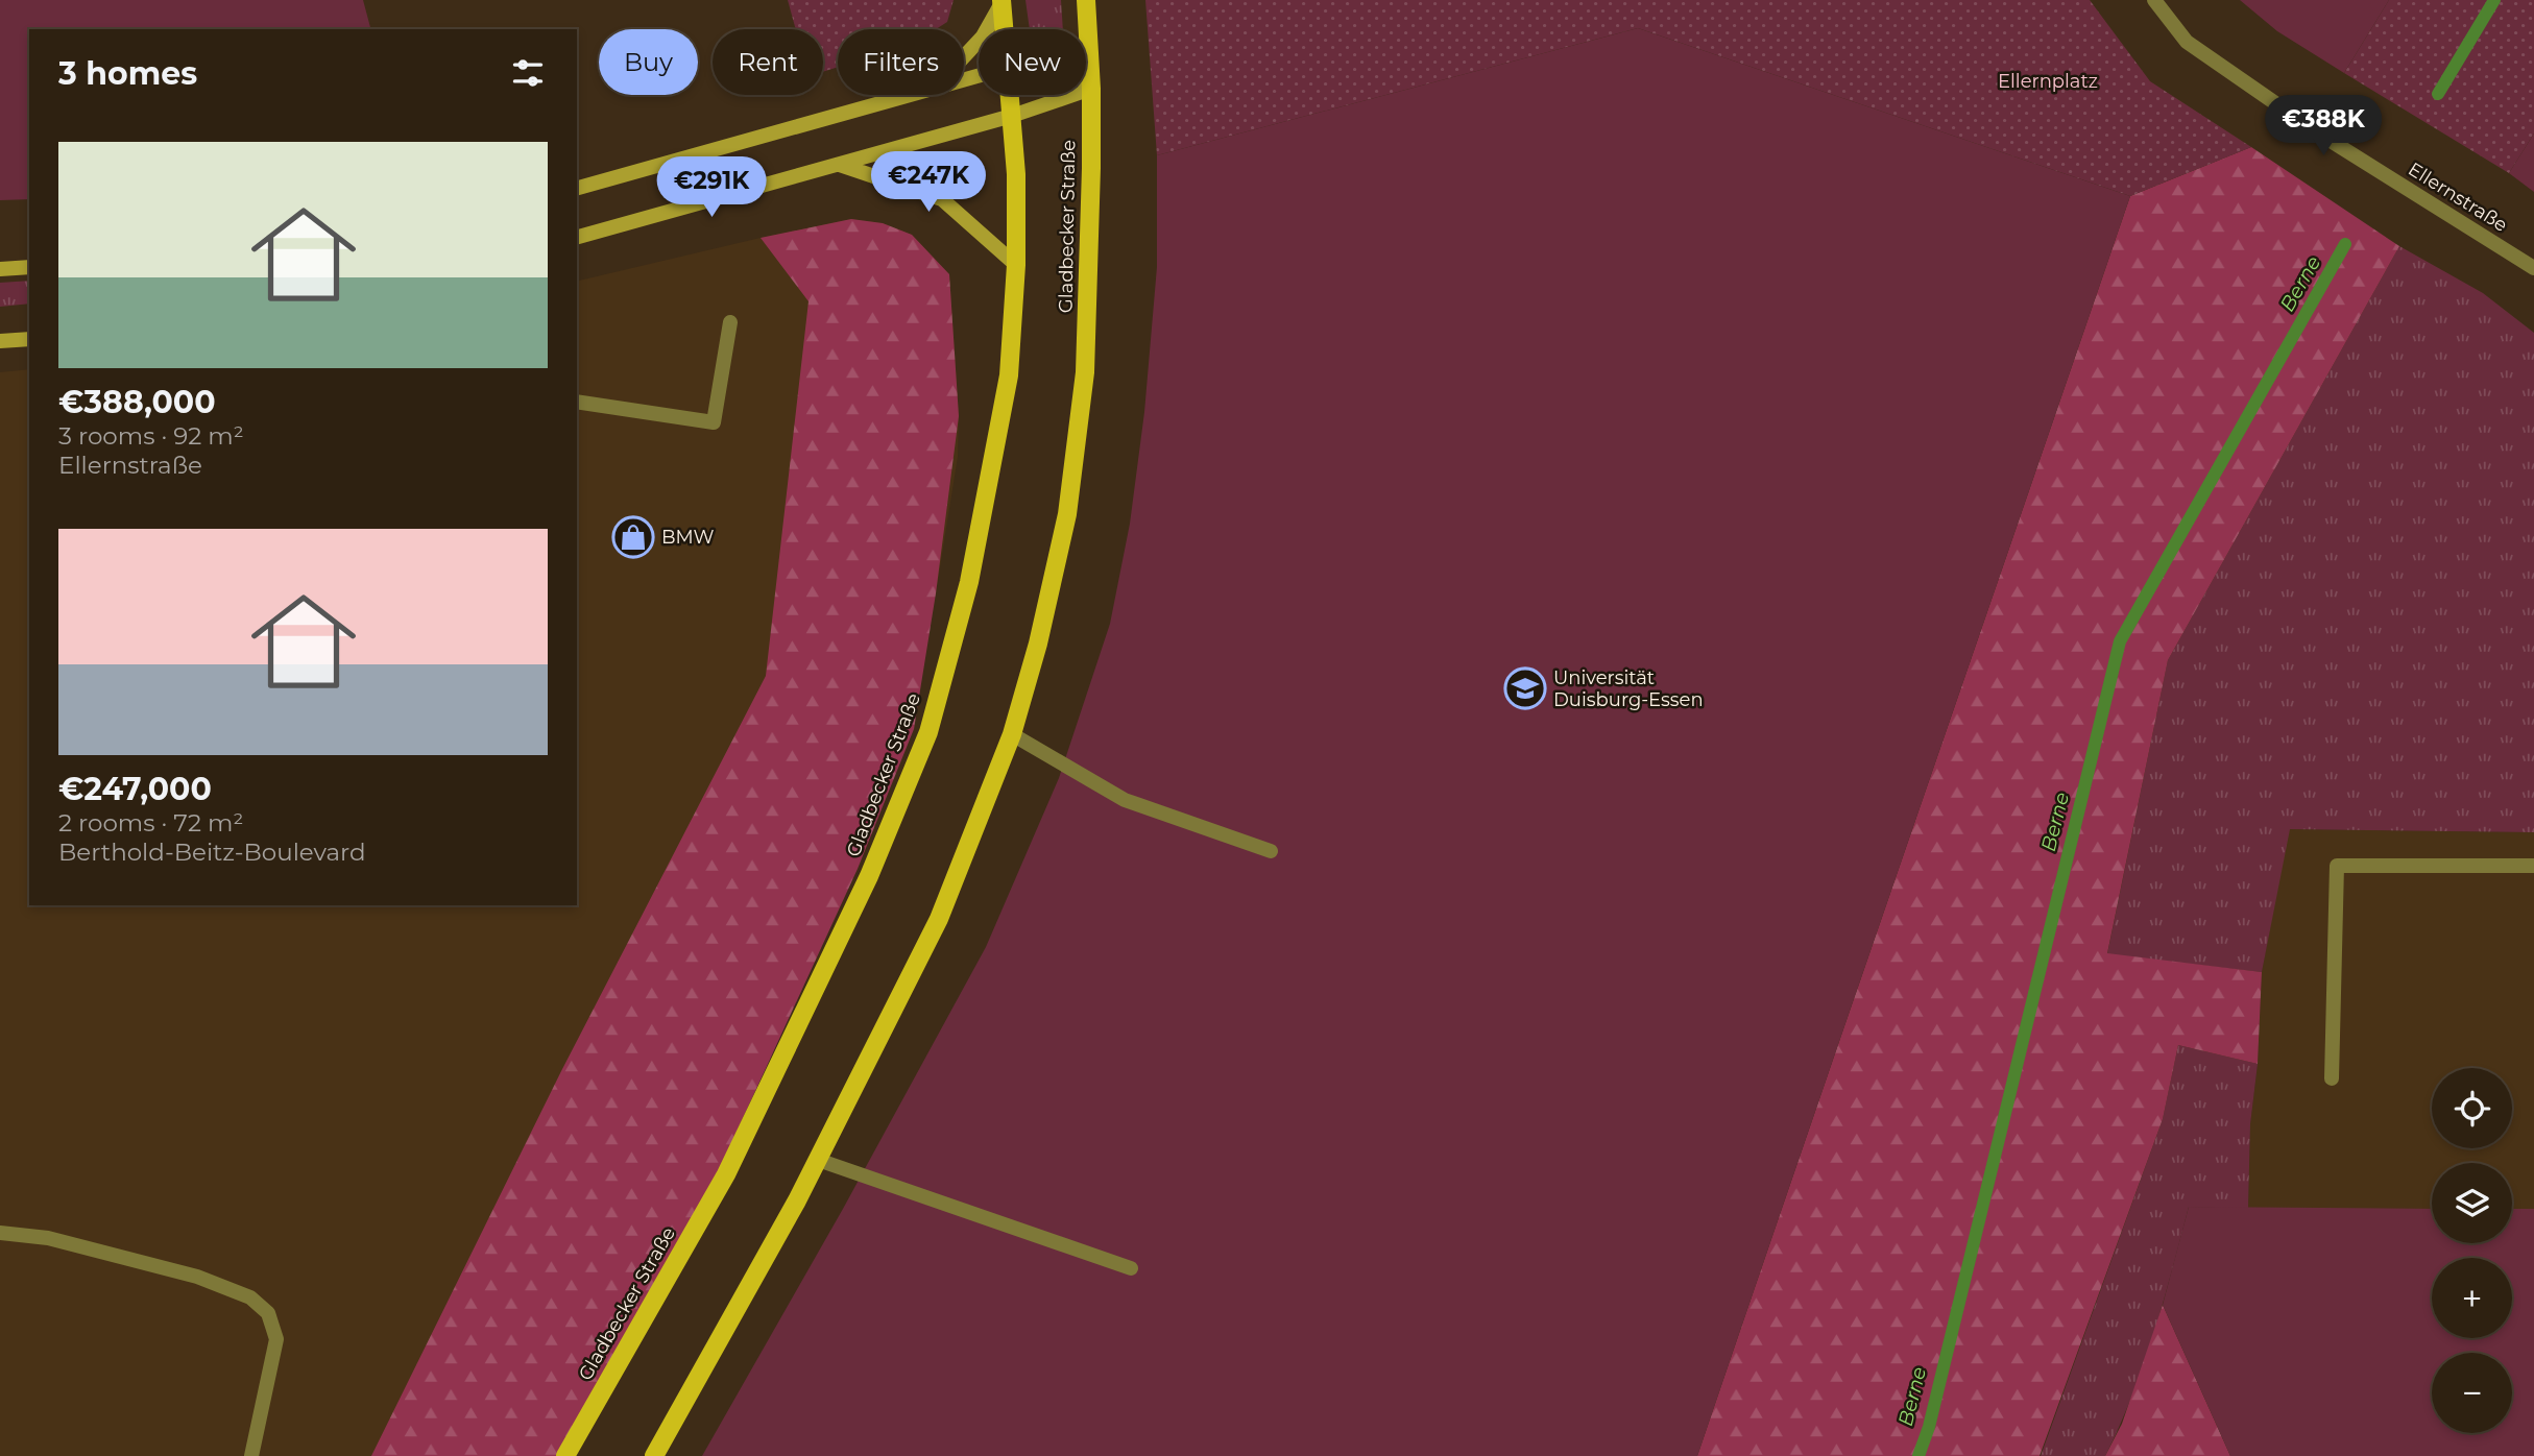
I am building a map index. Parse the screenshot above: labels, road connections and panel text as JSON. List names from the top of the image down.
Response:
{
  "streets": {
    "main road": ["Gladbecker Straße"],
    "street": ["Ellernstraße"]
  },
  "water": ["Berne"],
  "parks": ["Ellernplatz"],
  "places": {
    "shop": ["BMW"],
    "school or university": ["Universität Duisburg-Essen"]
  },
  "page": {
    "chip": [
      "Buy",
      "Rent",
      "Filters",
      "New"
    ],
    "heading": "3 homes",
    "price": ["€388K", "€247K", "€291K"],
    "list": [
      {
        "name": "€388,000",
        "note": "3 rooms · 92 m² · Ellernstraße"
      },
      {
        "name": "€247,000",
        "note": "2 rooms · 72 m² · Berthold-Beitz-Boulevard"
      }
    ],
    "map_buttons": ["+", "−"]
  }
}
